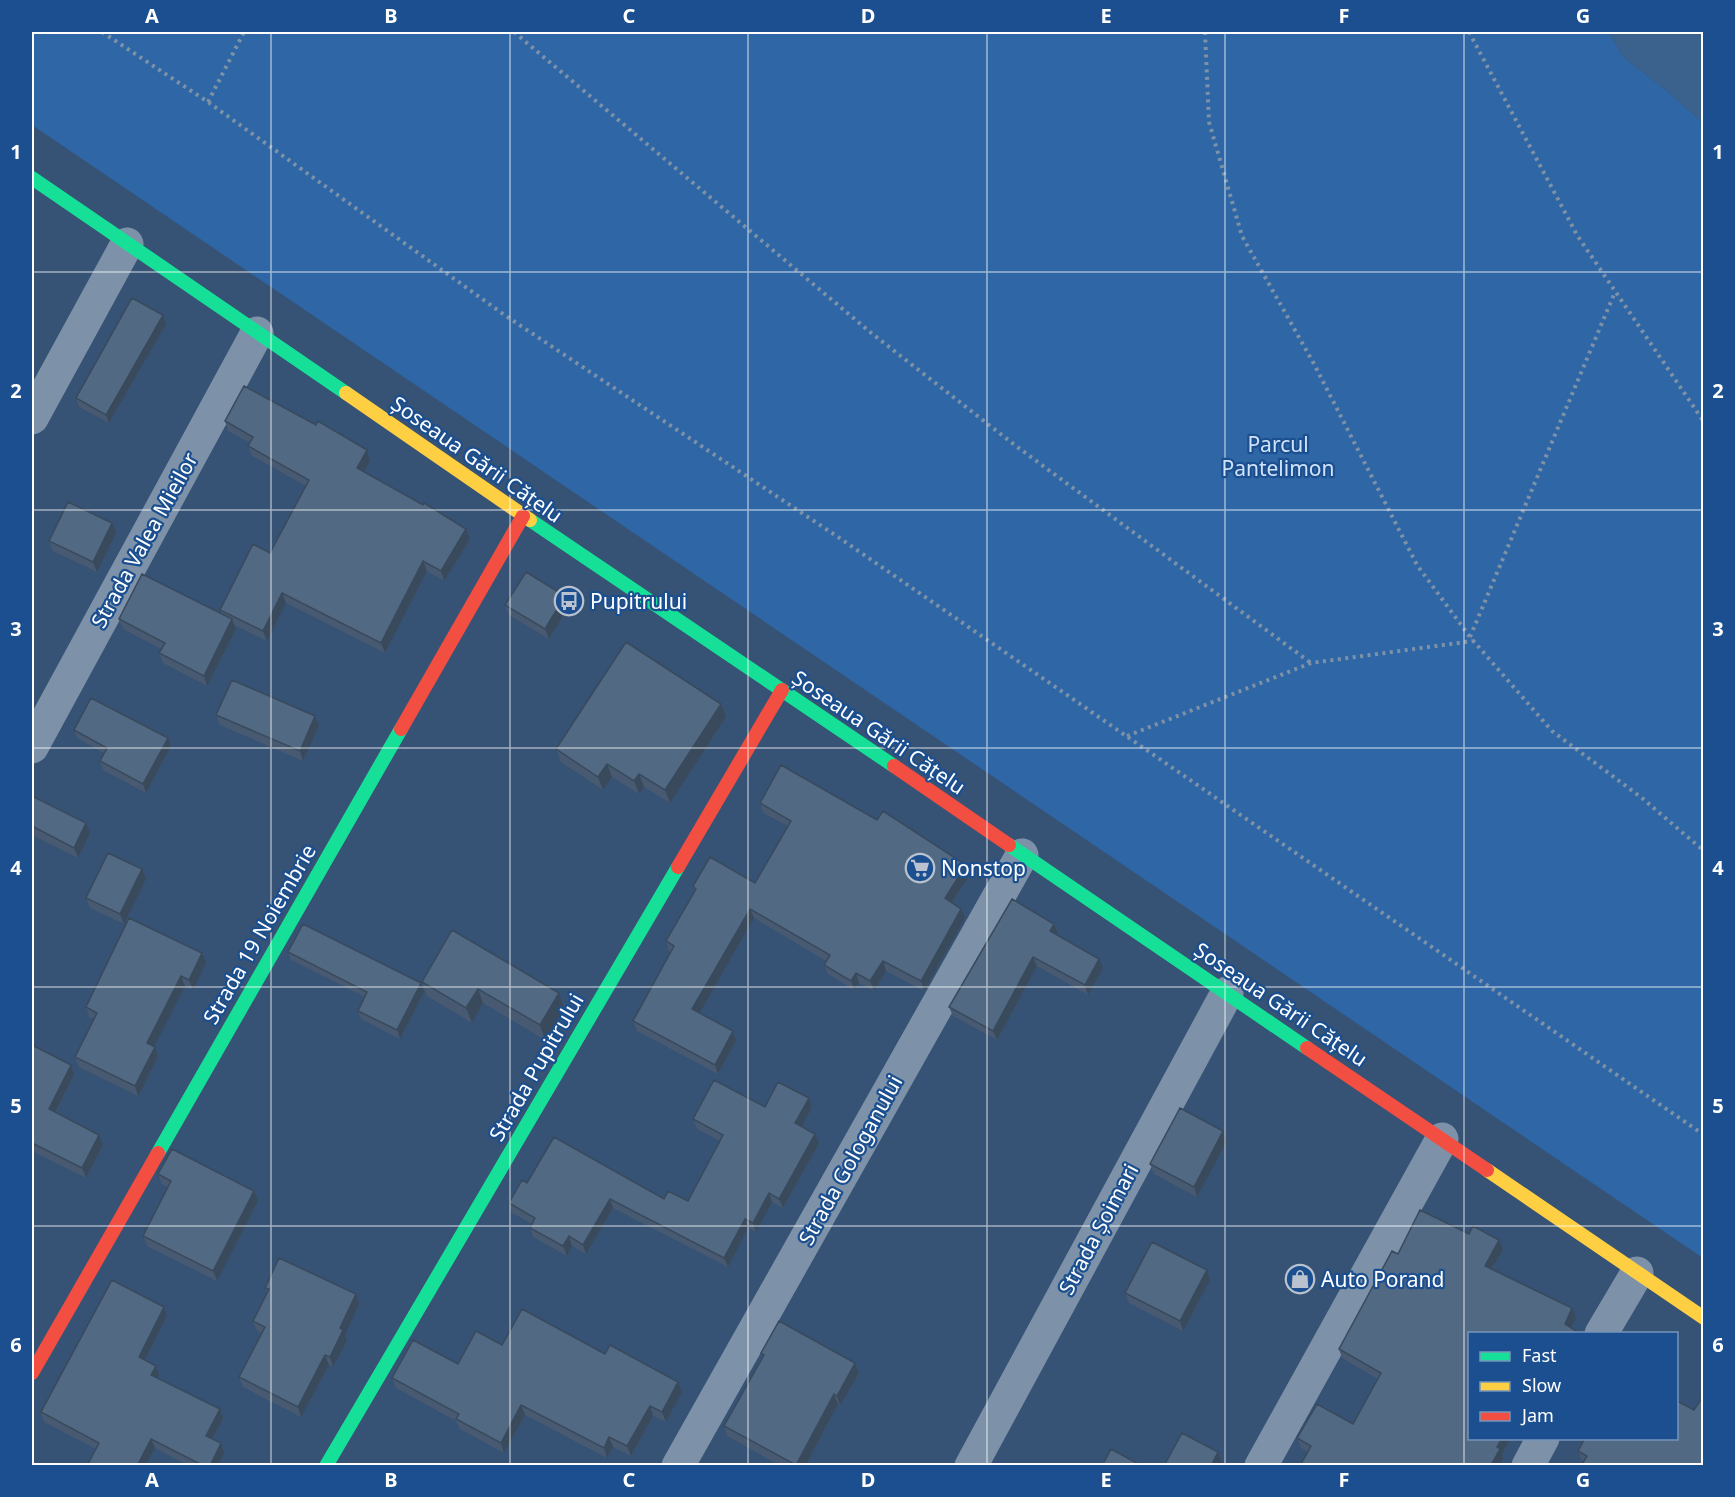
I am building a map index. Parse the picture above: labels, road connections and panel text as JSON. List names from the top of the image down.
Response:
{
  "streets": {
    "main road": ["Șoseaua Gării Cățelu", "Strada 19 Noiembrie", "Strada Pupitrului"],
    "street": ["Strada Valea Mieilor", "Strada Gologanului", "Strada Șoimari"]
  },
  "crossings": [
    ["Șoseaua Gării Cățelu", "Strada Valea Mieilor"],
    ["Șoseaua Gării Cățelu", "Strada 19 Noiembrie"],
    ["Șoseaua Gării Cățelu", "Strada Pupitrului"],
    ["Șoseaua Gării Cățelu", "Strada Gologanului"],
    ["Șoseaua Gării Cățelu", "Strada Șoimari"]
  ],
  "parks": ["Parcul Pantelimon"],
  "places": {
    "bus stop": ["Pupitrului"],
    "supermarket": ["Nonstop"],
    "shop": ["Auto Porand"]
  },
  "legend": ["Fast", "Slow", "Jam"],
  "grid": {
    "columns": [
      "A",
      "B",
      "C",
      "D",
      "E",
      "F",
      "G"
    ],
    "rows": [
      "1",
      "2",
      "3",
      "4",
      "5",
      "6"
    ]
  }
}
